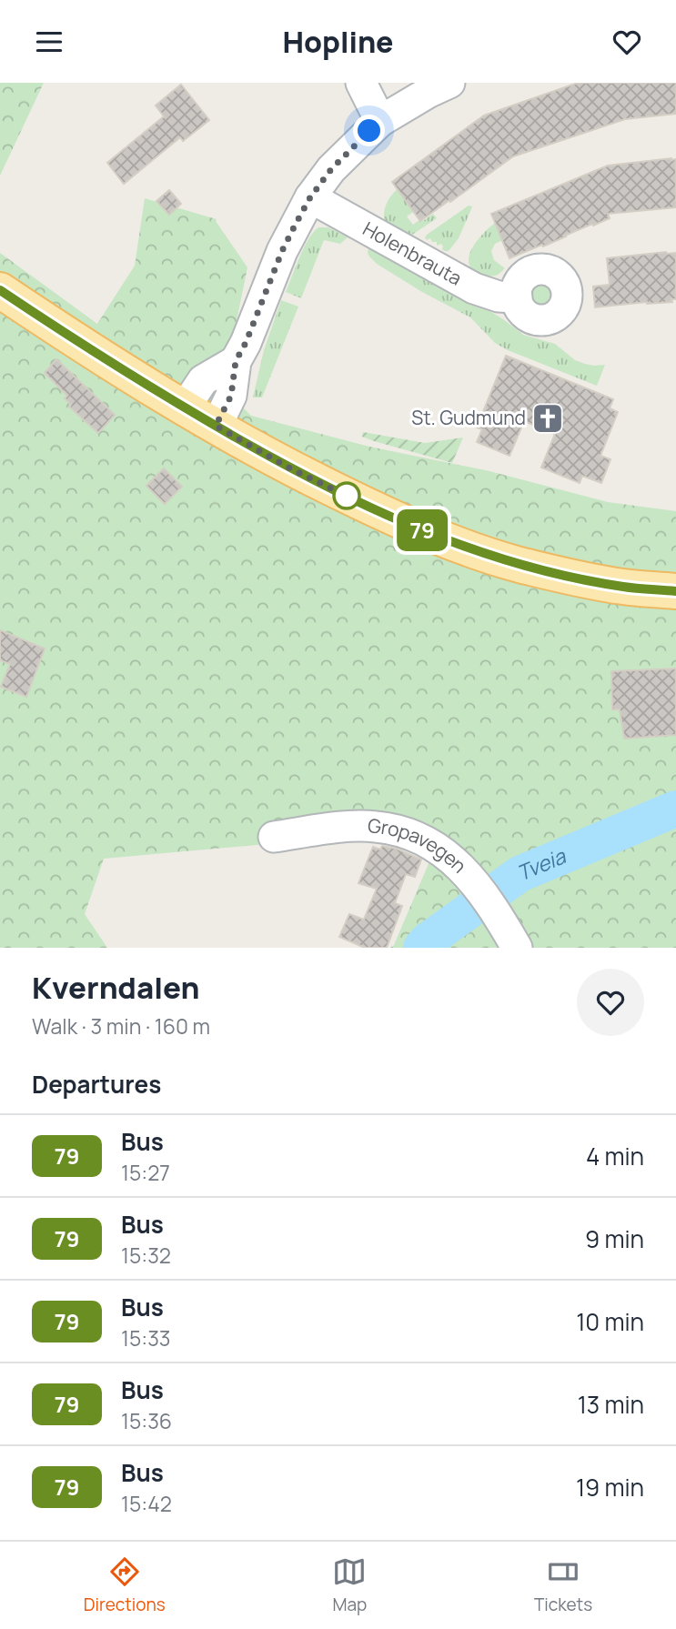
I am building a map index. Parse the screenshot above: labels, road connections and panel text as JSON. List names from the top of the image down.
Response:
{
  "streets": {
    "street": ["Holenbrauta", "Gropavegen"]
  },
  "water": ["Tveia"],
  "places": {
    "church": ["St. Gudmund"]
  },
  "lines": ["bus line 79"],
  "page": {
    "header": "Hopline",
    "on_map": "79",
    "heading": [
      ["Kverndalen", "Walk · 3 min · 160 m"],
      "Departures"
    ],
    "list": [
      {
        "mark": "79",
        "name": "Bus",
        "note": "15:27",
        "value": "4 min"
      },
      {
        "mark": "79",
        "name": "Bus",
        "note": "15:32",
        "value": "9 min"
      },
      {
        "mark": "79",
        "name": "Bus",
        "note": "15:33",
        "value": "10 min"
      },
      {
        "mark": "79",
        "name": "Bus",
        "note": "15:36",
        "value": "13 min"
      },
      {
        "mark": "79",
        "name": "Bus",
        "note": "15:42",
        "value": "19 min"
      }
    ],
    "tabs": ["Directions", "Map", "Tickets"]
  }
}
